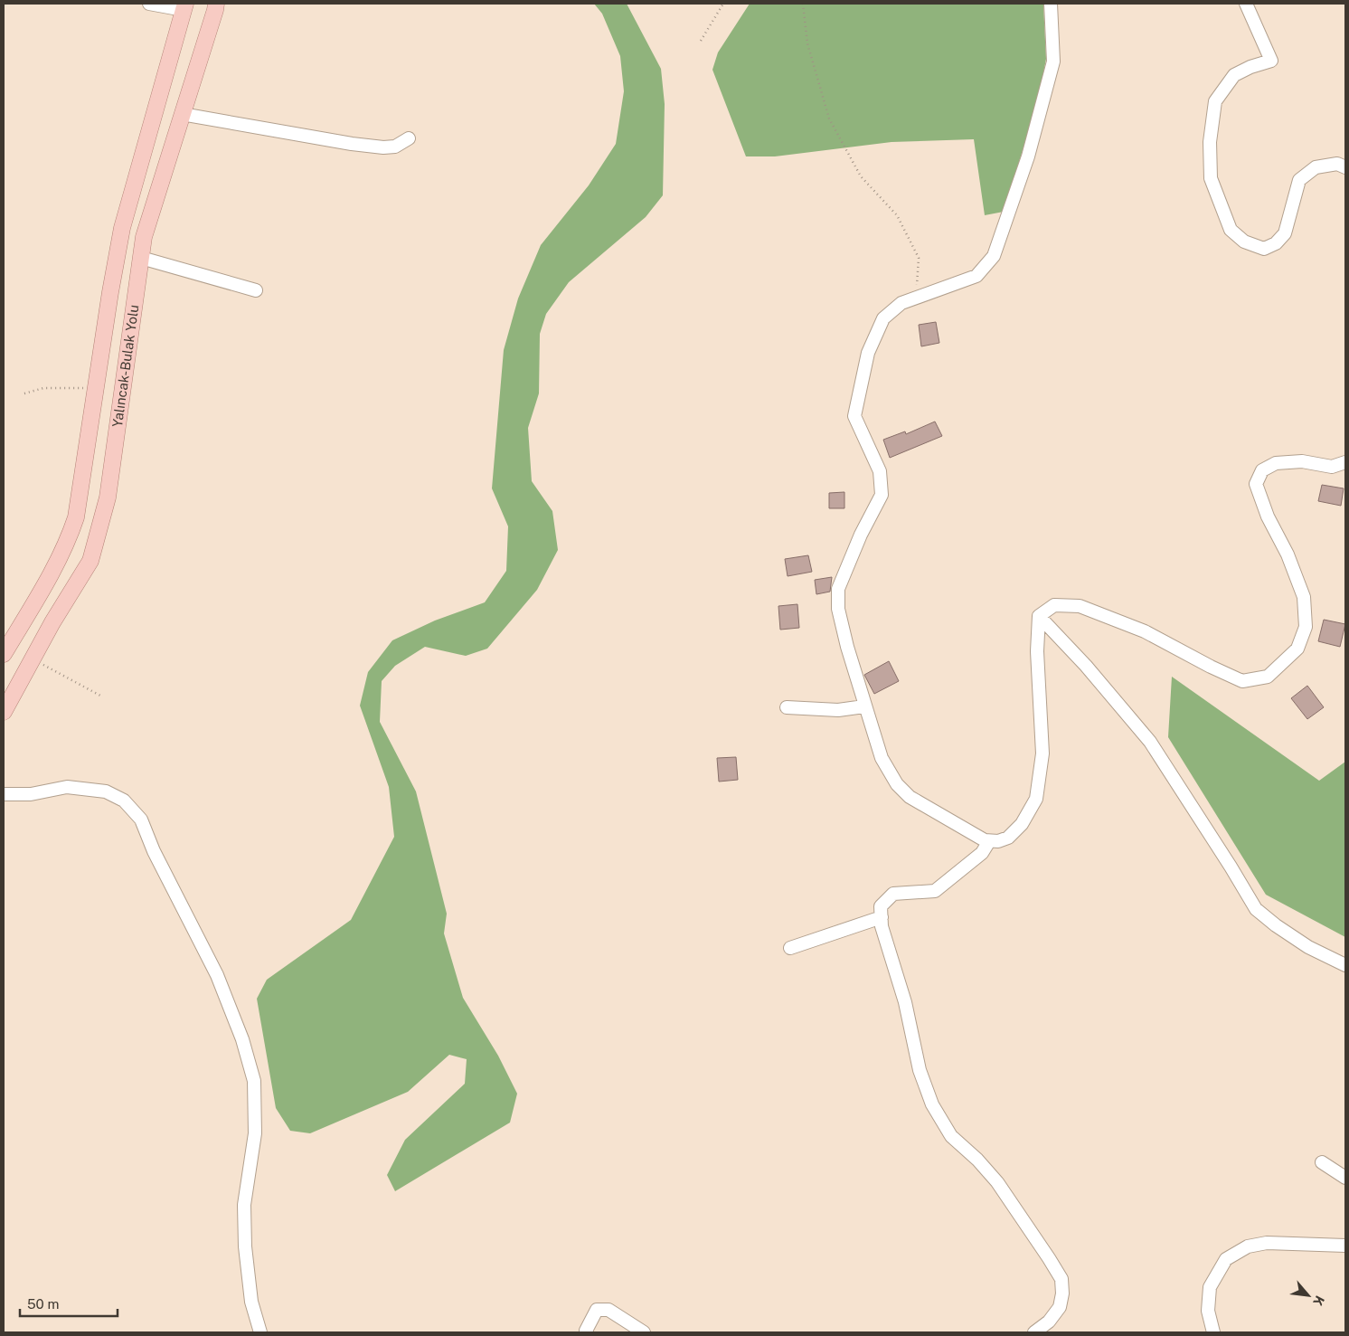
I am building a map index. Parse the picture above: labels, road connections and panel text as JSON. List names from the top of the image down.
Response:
{
  "streets": {
    "main road": ["Yalıncak-Bulak Yolu"]
  },
  "scale_bar": "50 m",
  "north": "bottom right"
}
